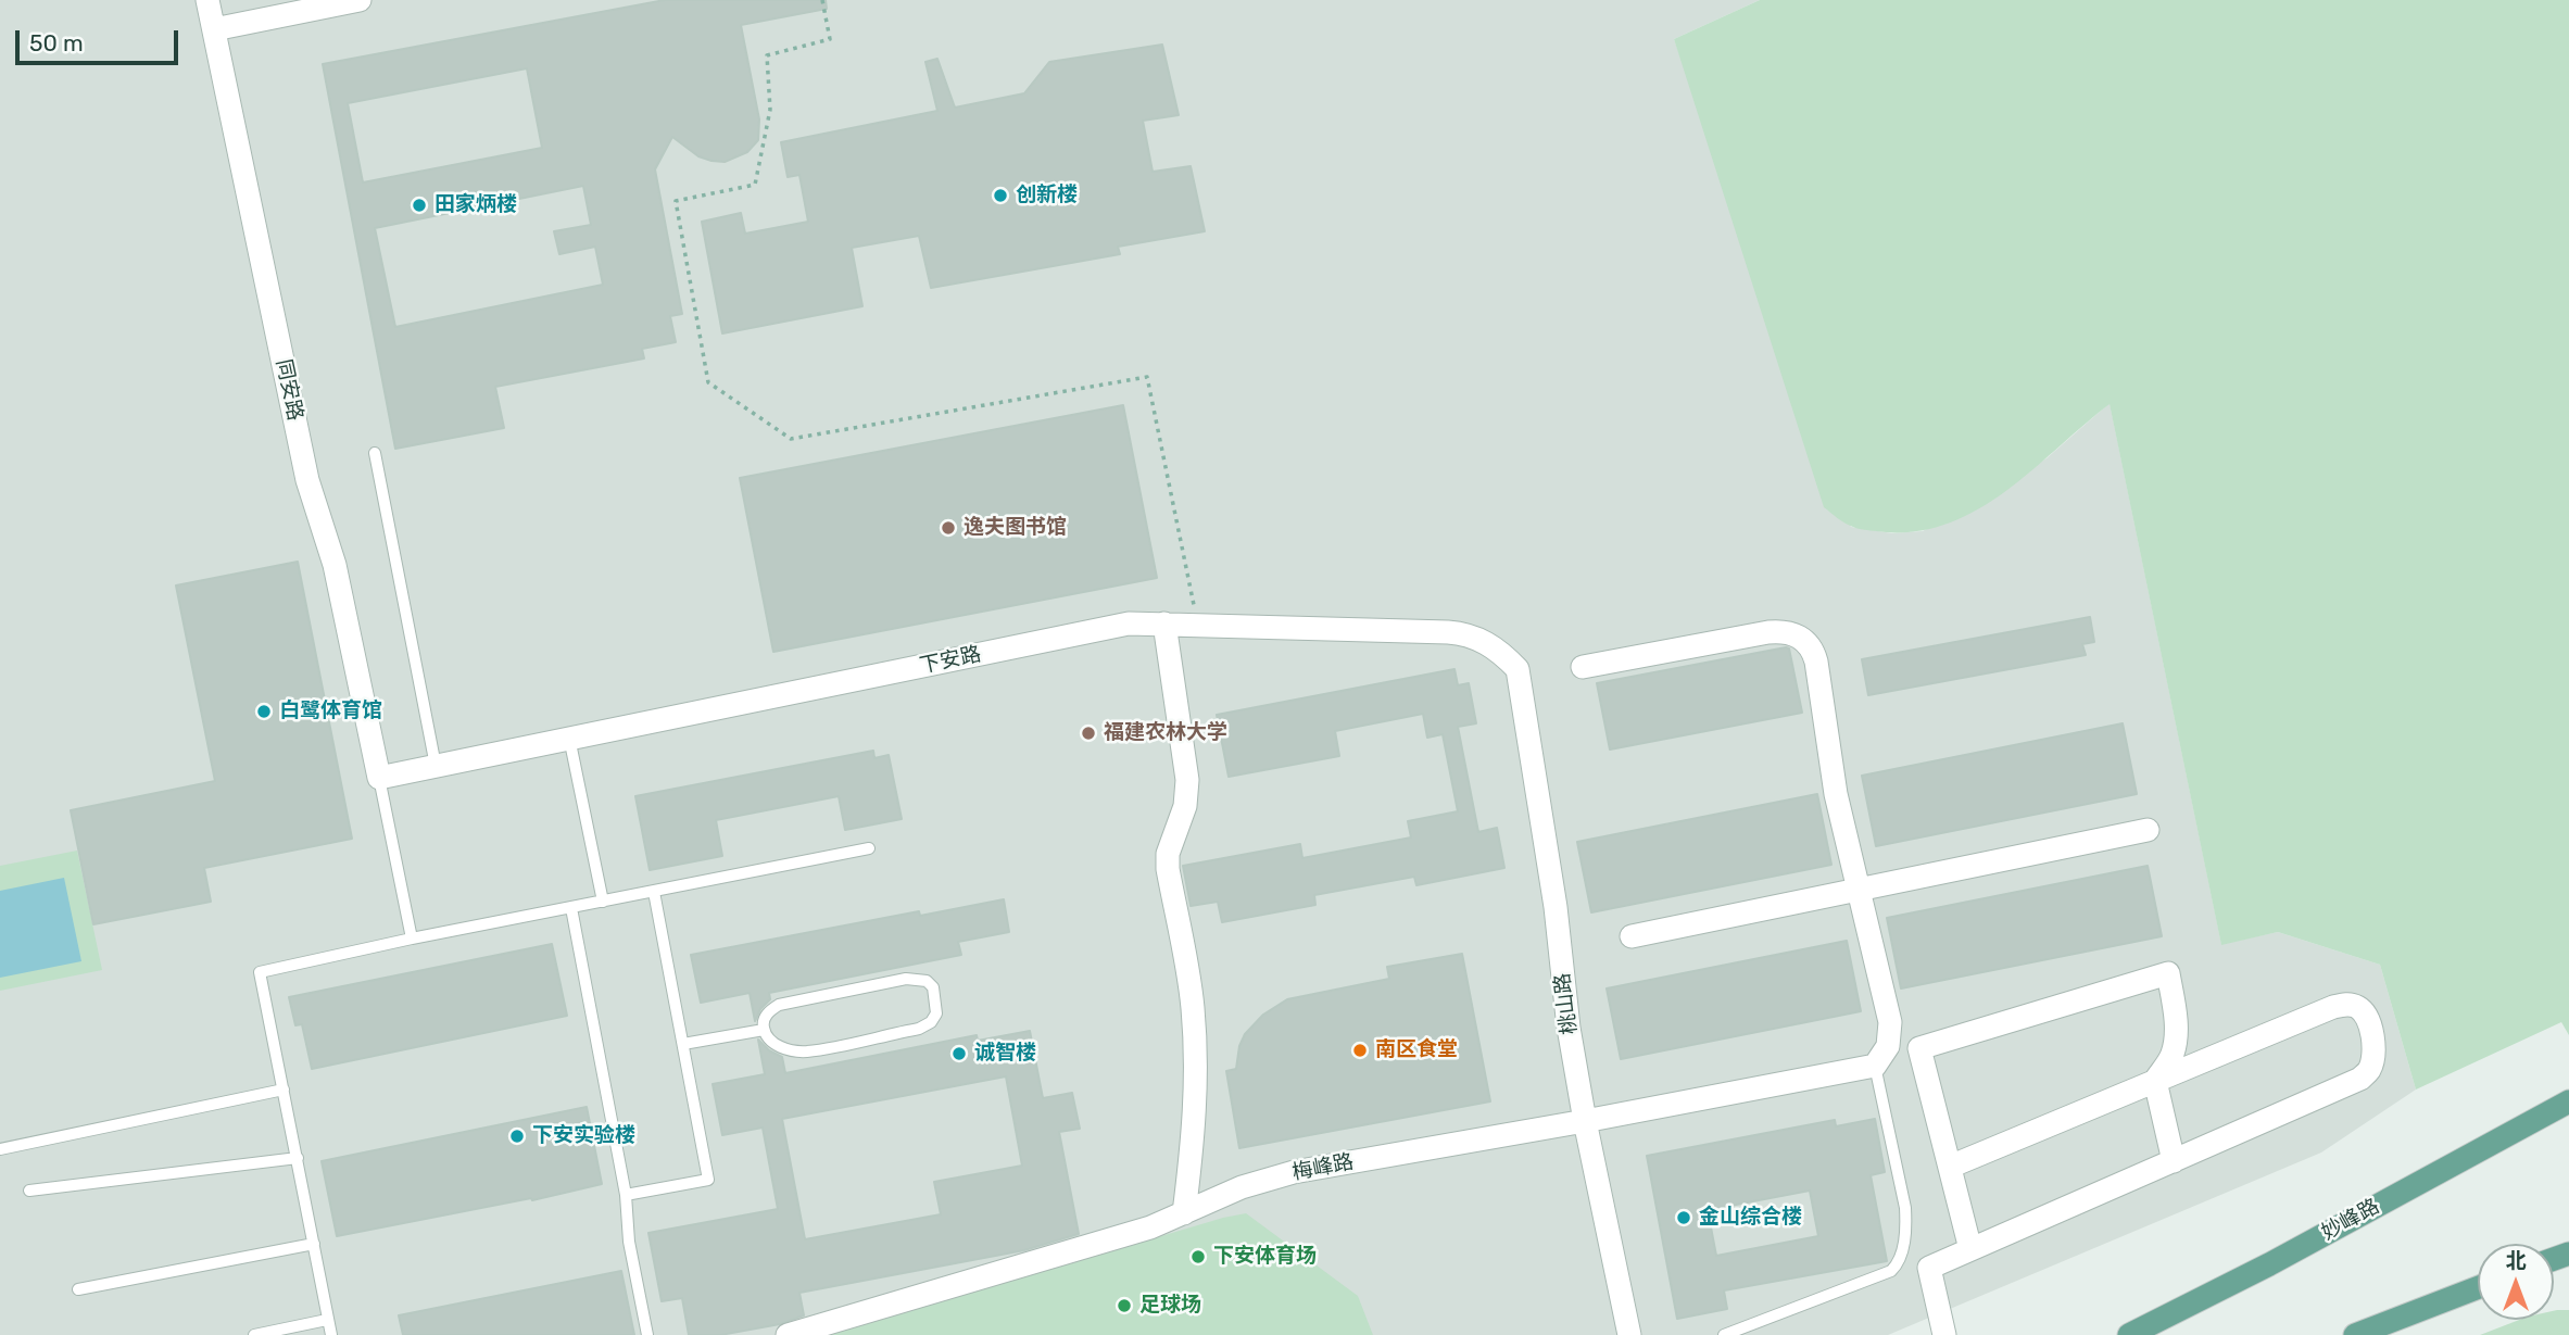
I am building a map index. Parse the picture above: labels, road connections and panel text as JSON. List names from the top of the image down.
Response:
{
  "streets": {
    "main road": ["妙峰路"],
    "street": [
      "同安路",
      "下安路",
      "桃山路",
      "梅峰路"
    ]
  },
  "crossings": [
    ["同安路", "下安路"],
    ["下安路", "桃山路"],
    ["桃山路", "梅峰路"]
  ],
  "places": [
    "创新楼",
    "田家炳楼",
    "逸夫图书馆",
    "白鹭体育馆",
    "福建农林大学",
    "南区食堂",
    "诚智楼",
    "下安实验楼",
    "金山综合楼",
    "下安体育场",
    "足球场"
  ],
  "scale_bar": "50 m",
  "north": "top"
}
